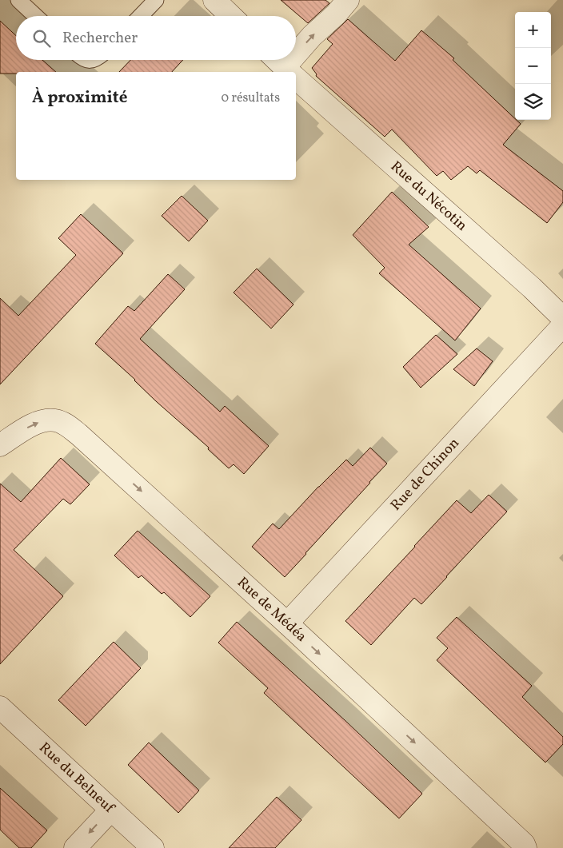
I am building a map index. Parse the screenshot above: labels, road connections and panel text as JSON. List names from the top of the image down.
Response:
{
  "streets": {
    "street": [
      "Rue du Nécotin",
      "Rue de Chinon",
      "Rue de Médéa",
      "Rue du Belneuf"
    ]
  },
  "crossings": [
    ["Rue de Chinon", "Rue de Médéa"]
  ],
  "one_way": ["Rue de Médéa"],
  "page": {
    "map_buttons": ["+", "−"],
    "search": "Rechercher",
    "heading": ["À proximité", "0 résultats"]
  }
}
